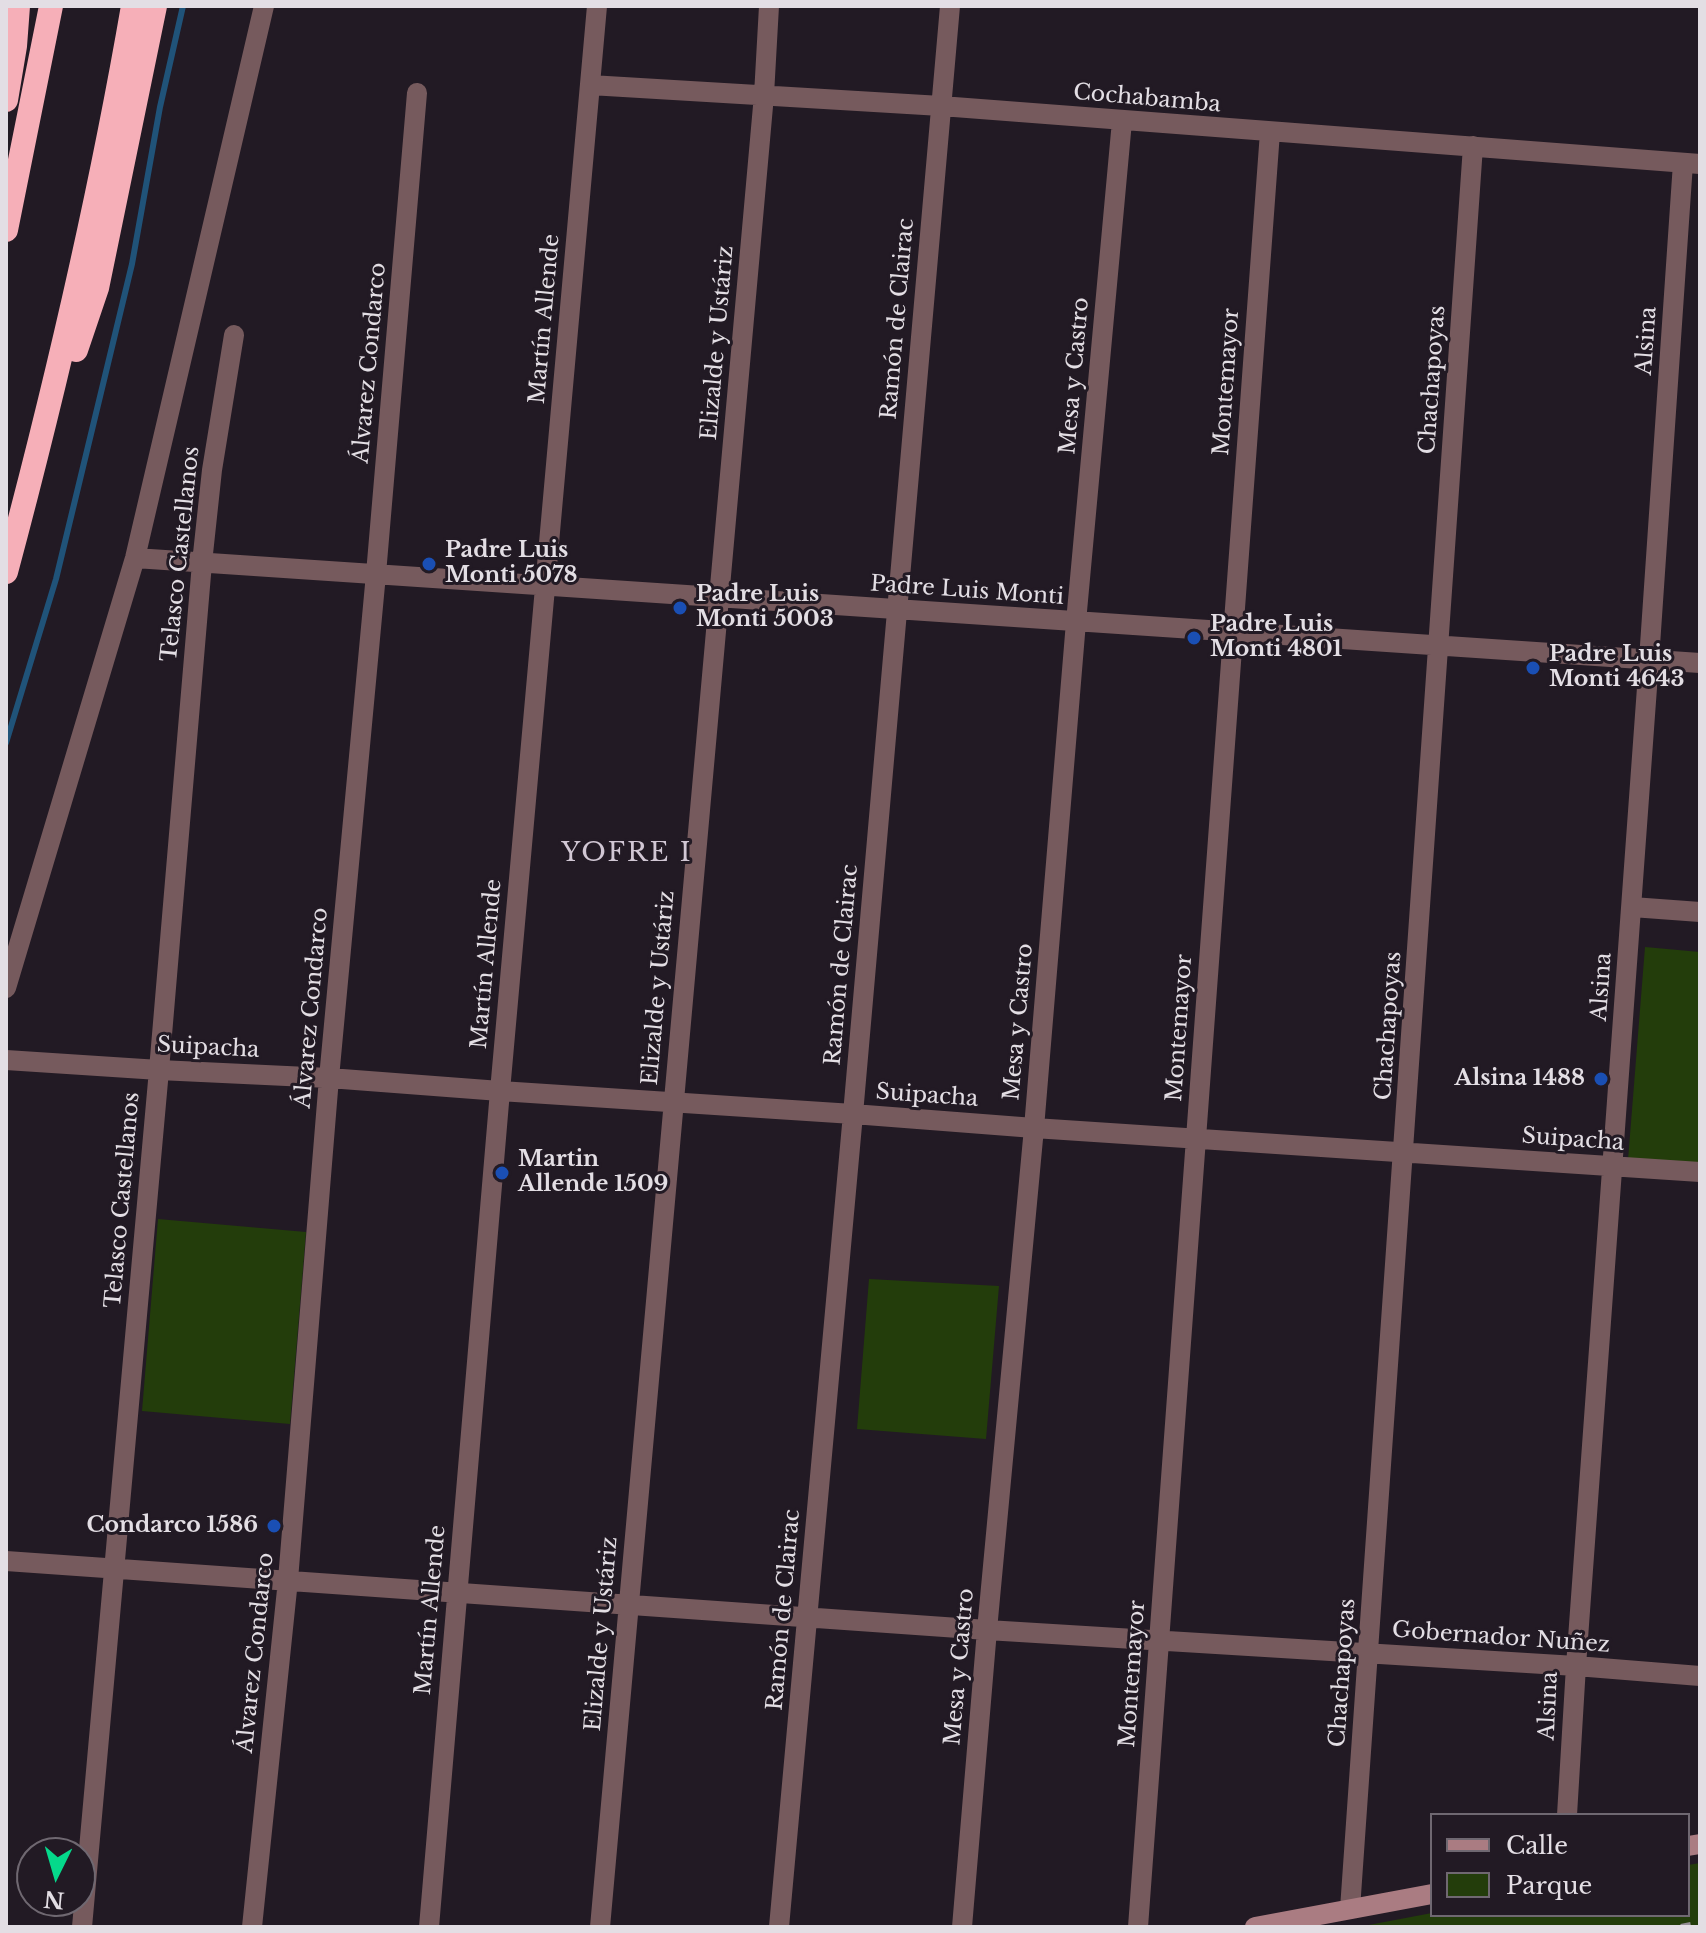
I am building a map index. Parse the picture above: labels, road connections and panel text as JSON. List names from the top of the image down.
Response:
{
  "streets": {
    "street": [
      "Cochabamba",
      "Martín Allende",
      "Ramón de Clairac",
      "Alsina",
      "Elizalde y Ustáriz",
      "Álvarez Condarco",
      "Mesa y Castro",
      "Chachapoyas",
      "Montemayor",
      "Telasco Castellanos",
      "Padre Luis Monti",
      "Suipacha",
      "Gobernador Nuñez"
    ]
  },
  "crossings": [
    ["Cochabamba", "Martín Allende"],
    ["Cochabamba", "Ramón de Clairac"],
    ["Cochabamba", "Alsina"],
    ["Cochabamba", "Elizalde y Ustáriz"],
    ["Cochabamba", "Mesa y Castro"],
    ["Cochabamba", "Chachapoyas"],
    ["Cochabamba", "Montemayor"],
    ["Martín Allende", "Padre Luis Monti"],
    ["Martín Allende", "Suipacha"],
    ["Martín Allende", "Gobernador Nuñez"],
    ["Ramón de Clairac", "Padre Luis Monti"],
    ["Ramón de Clairac", "Suipacha"],
    ["Ramón de Clairac", "Gobernador Nuñez"],
    ["Alsina", "Padre Luis Monti"],
    ["Alsina", "Suipacha"],
    ["Alsina", "Gobernador Nuñez"],
    ["Elizalde y Ustáriz", "Padre Luis Monti"],
    ["Elizalde y Ustáriz", "Suipacha"],
    ["Elizalde y Ustáriz", "Gobernador Nuñez"],
    ["Álvarez Condarco", "Padre Luis Monti"],
    ["Álvarez Condarco", "Suipacha"],
    ["Álvarez Condarco", "Gobernador Nuñez"],
    ["Mesa y Castro", "Padre Luis Monti"],
    ["Mesa y Castro", "Suipacha"],
    ["Mesa y Castro", "Gobernador Nuñez"],
    ["Chachapoyas", "Padre Luis Monti"],
    ["Chachapoyas", "Suipacha"],
    ["Chachapoyas", "Gobernador Nuñez"],
    ["Montemayor", "Padre Luis Monti"],
    ["Montemayor", "Suipacha"],
    ["Montemayor", "Gobernador Nuñez"],
    ["Telasco Castellanos", "Padre Luis Monti"],
    ["Telasco Castellanos", "Suipacha"],
    ["Telasco Castellanos", "Gobernador Nuñez"]
  ],
  "districts": ["YOFRE I"],
  "places": [
    "Padre Luis Monti 5078",
    "Padre Luis Monti 5003",
    "Padre Luis Monti 4801",
    "Padre Luis Monti 4643",
    "Alsina 1488",
    "Martin Allende 1509",
    "Condarco 1586"
  ],
  "legend": ["Calle", "Parque"],
  "north": "bottom"
}
